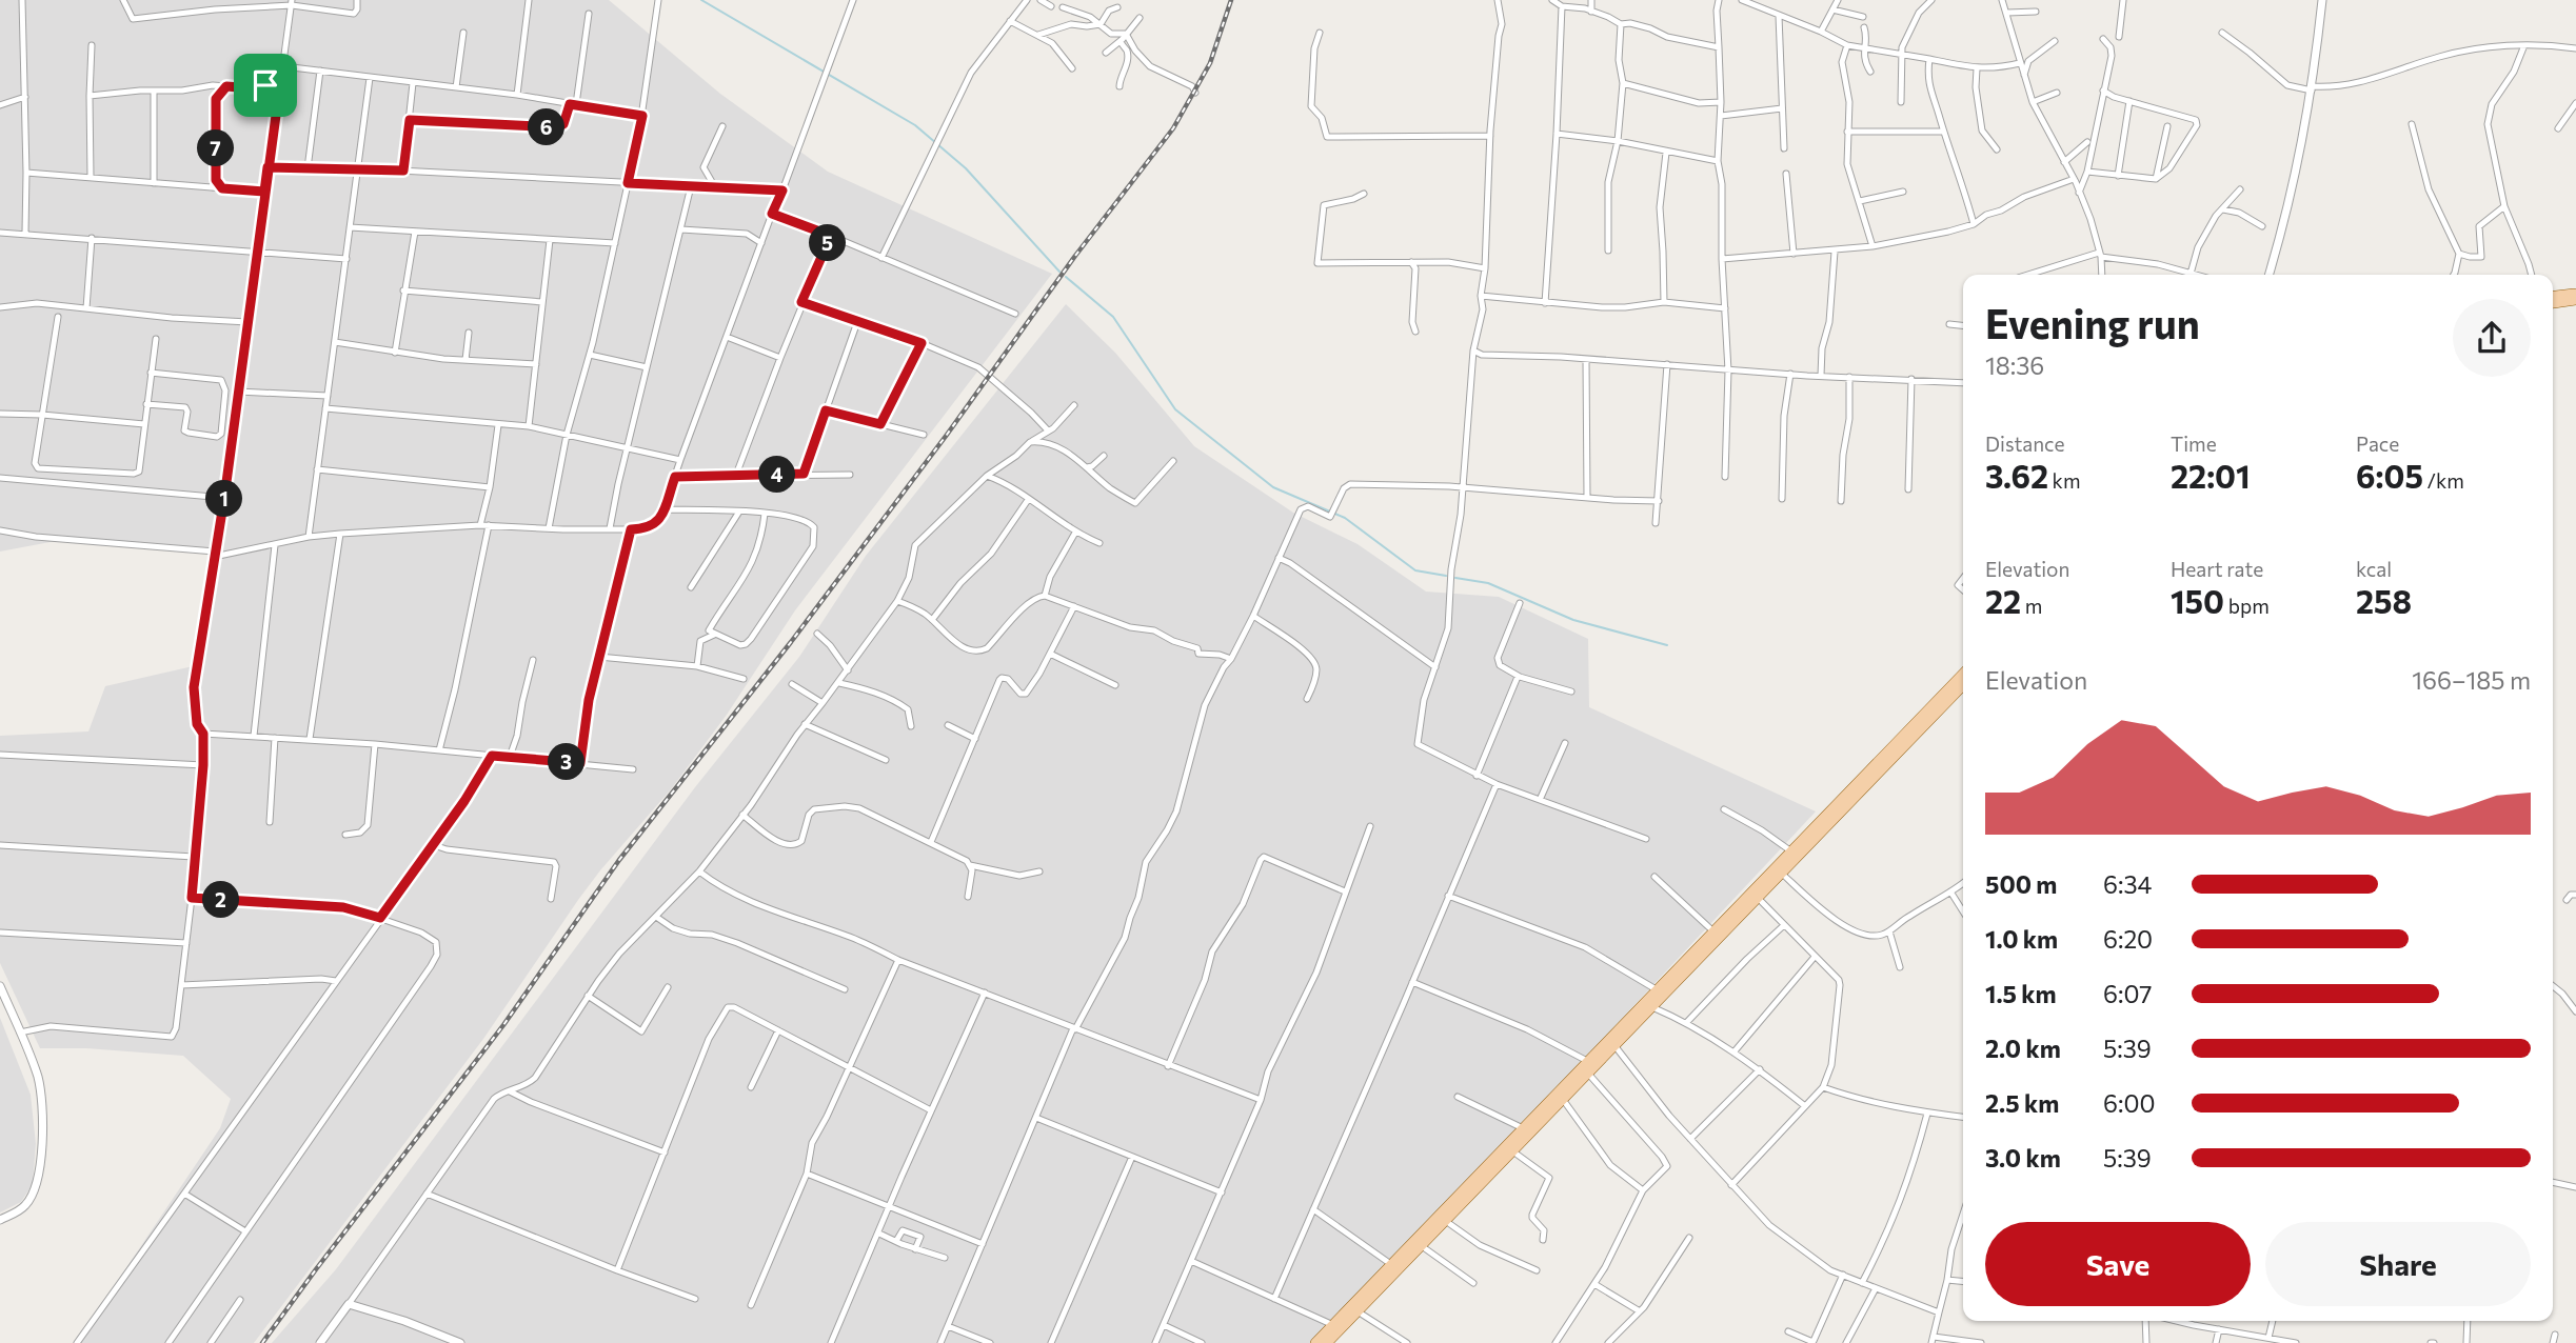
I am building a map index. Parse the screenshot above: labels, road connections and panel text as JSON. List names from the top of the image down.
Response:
{
  "page": {
    "pins": [
      "6",
      "7",
      "5",
      "4",
      "1",
      "3",
      "2"
    ],
    "heading": ["Evening run", "18:36"],
    "stats": [
      ["Distance", "3.62 km"],
      ["Time", "22:01"],
      ["Pace", "6:05 /km"],
      ["Elevation", "22 m"],
      ["Heart rate", "150 bpm"],
      ["kcal", "258"]
    ],
    "chart": ["Elevation", "166–185 m"],
    "list": [
      {
        "name": "500 m",
        "note": "6:34"
      },
      {
        "name": "1.0 km",
        "note": "6:20"
      },
      {
        "name": "1.5 km",
        "note": "6:07"
      },
      {
        "name": "2.0 km",
        "note": "5:39"
      },
      {
        "name": "2.5 km",
        "note": "6:00"
      },
      {
        "name": "3.0 km",
        "note": "5:39"
      }
    ],
    "buttons": ["Save", "Share"]
  }
}
